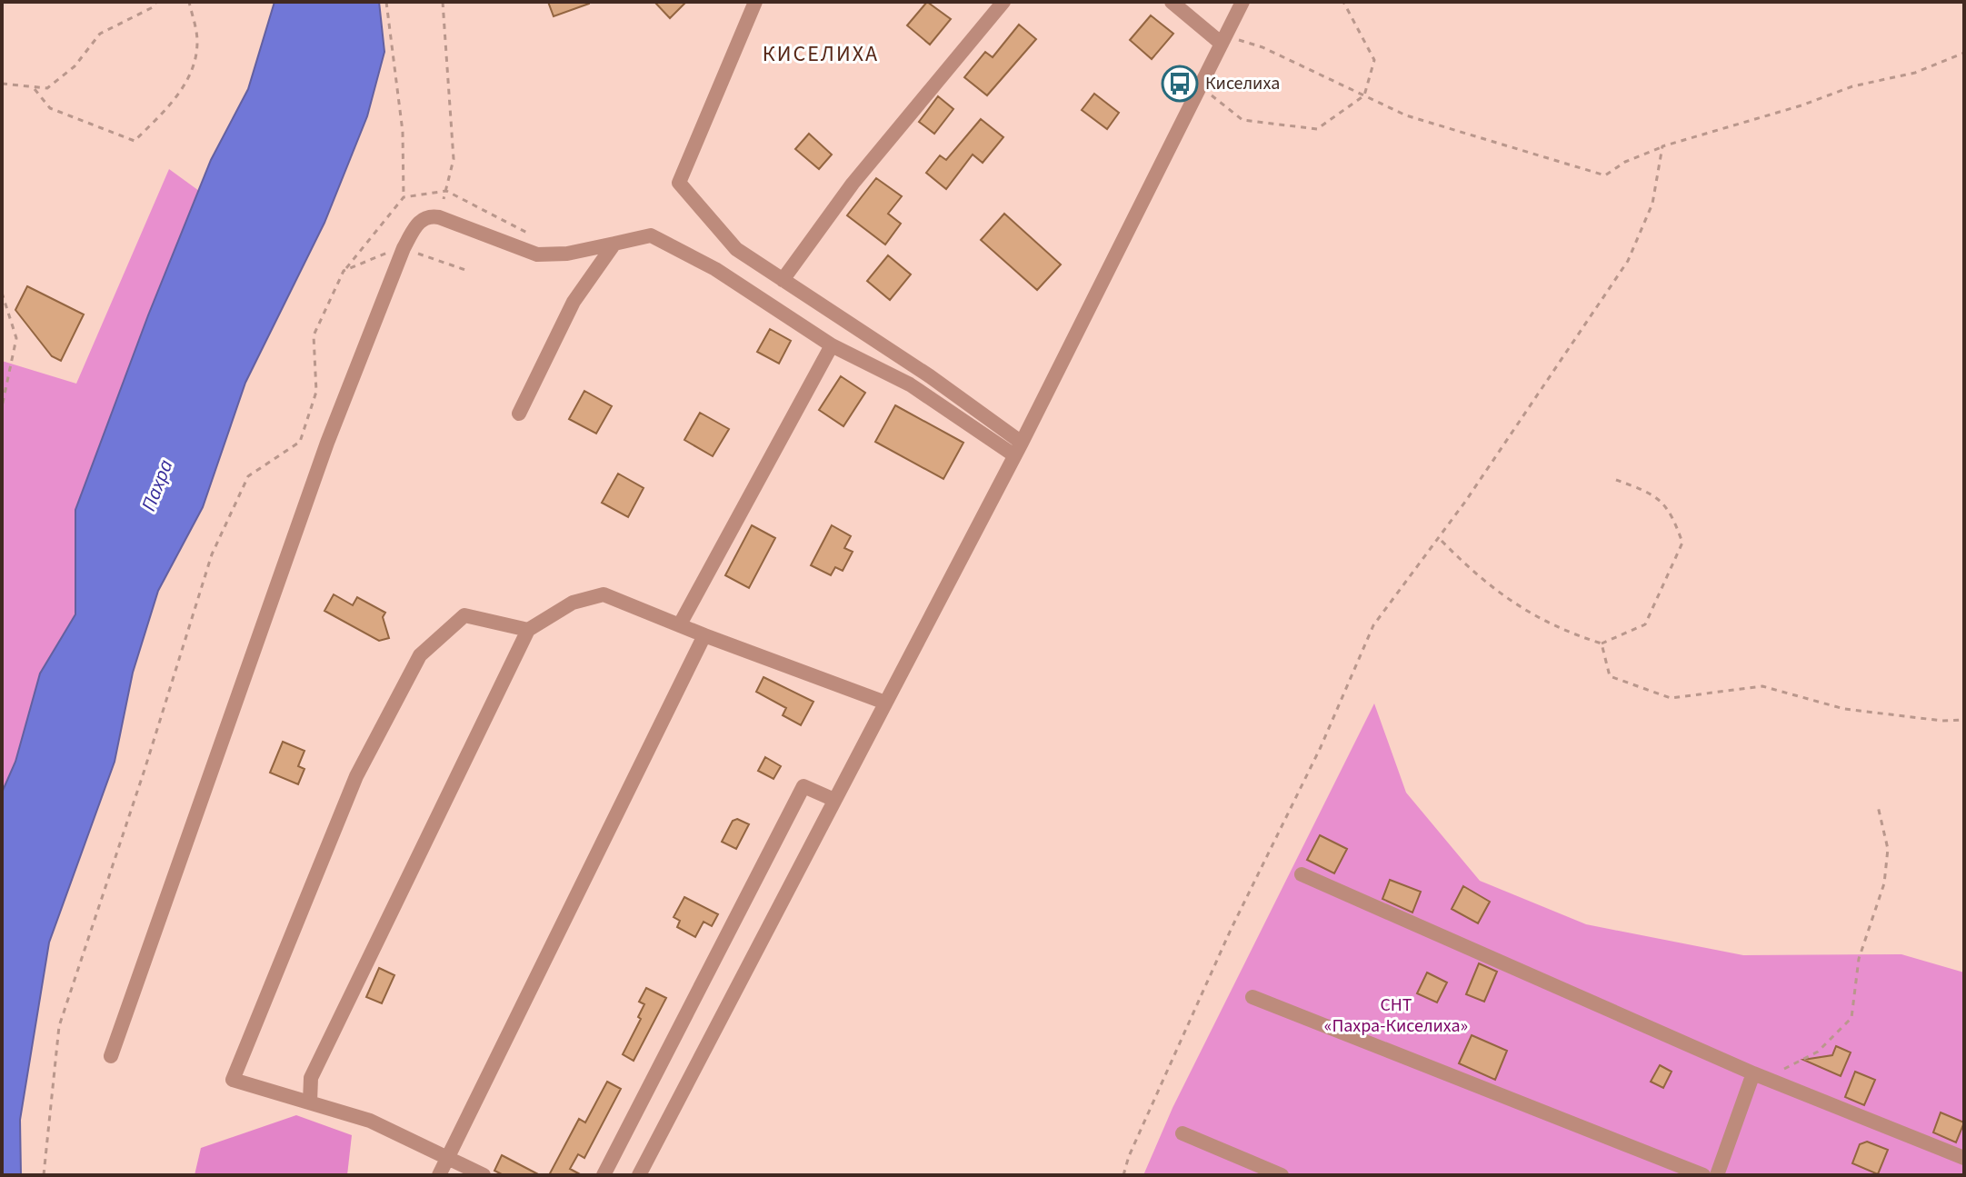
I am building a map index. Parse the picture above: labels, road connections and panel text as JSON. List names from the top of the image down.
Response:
{
  "districts": ["КИСЕЛИХА"],
  "water": ["Пахра"],
  "parks": ["СНТ «Пахра-Киселиха»"],
  "places": {
    "bus stop": ["Киселиха"]
  }
}
